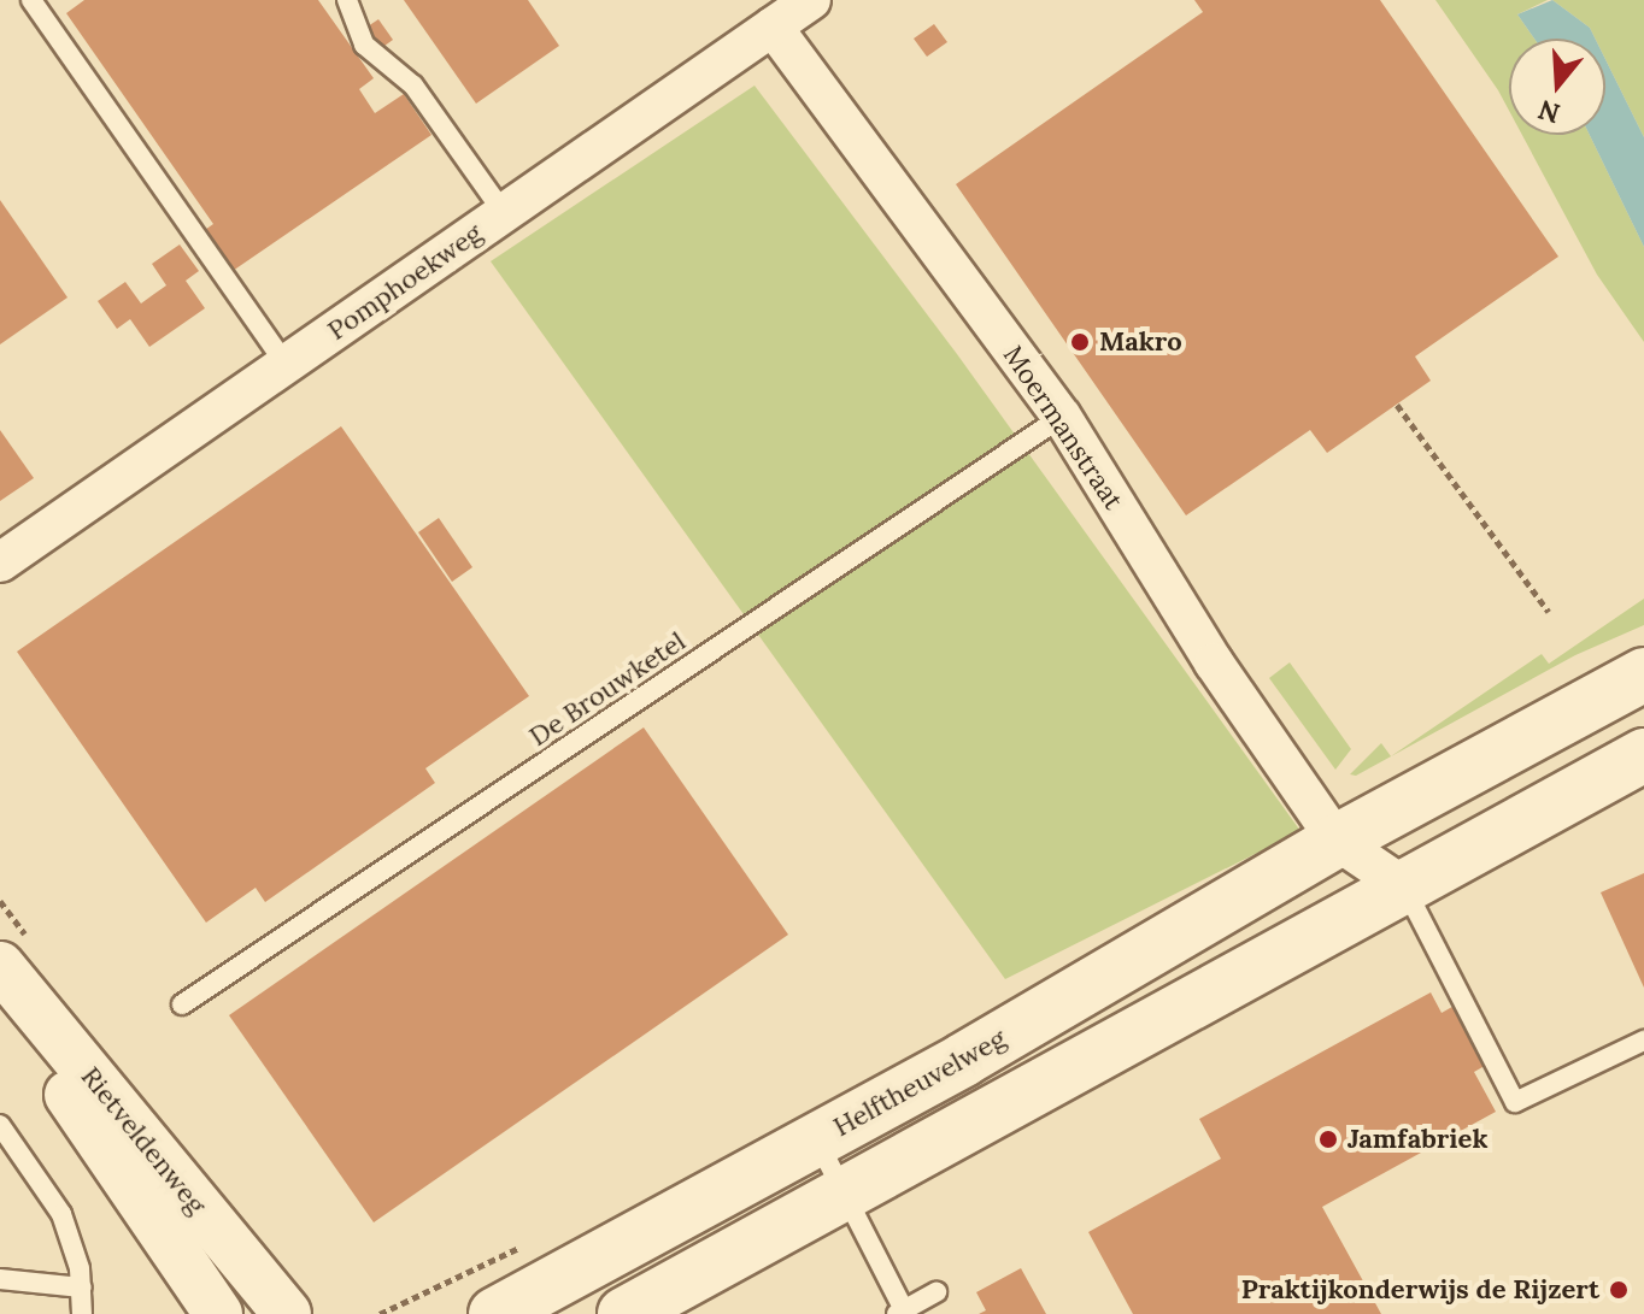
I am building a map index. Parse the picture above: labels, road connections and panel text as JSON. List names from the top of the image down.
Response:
{
  "streets": {
    "main road": ["Helftheuvelweg"],
    "street": ["Pomphoekweg", "Moermanstraat", "Rietveldenweg"],
    "lane": ["De Brouwketel"]
  },
  "crossings": [
    ["Pomphoekweg", "Moermanstraat"],
    ["Moermanstraat", "De Brouwketel"],
    ["Moermanstraat", "Helftheuvelweg"]
  ],
  "places": ["Makro", "Jamfabriek", "Praktijkonderwijs de Rijzert"],
  "north": "bottom"
}
